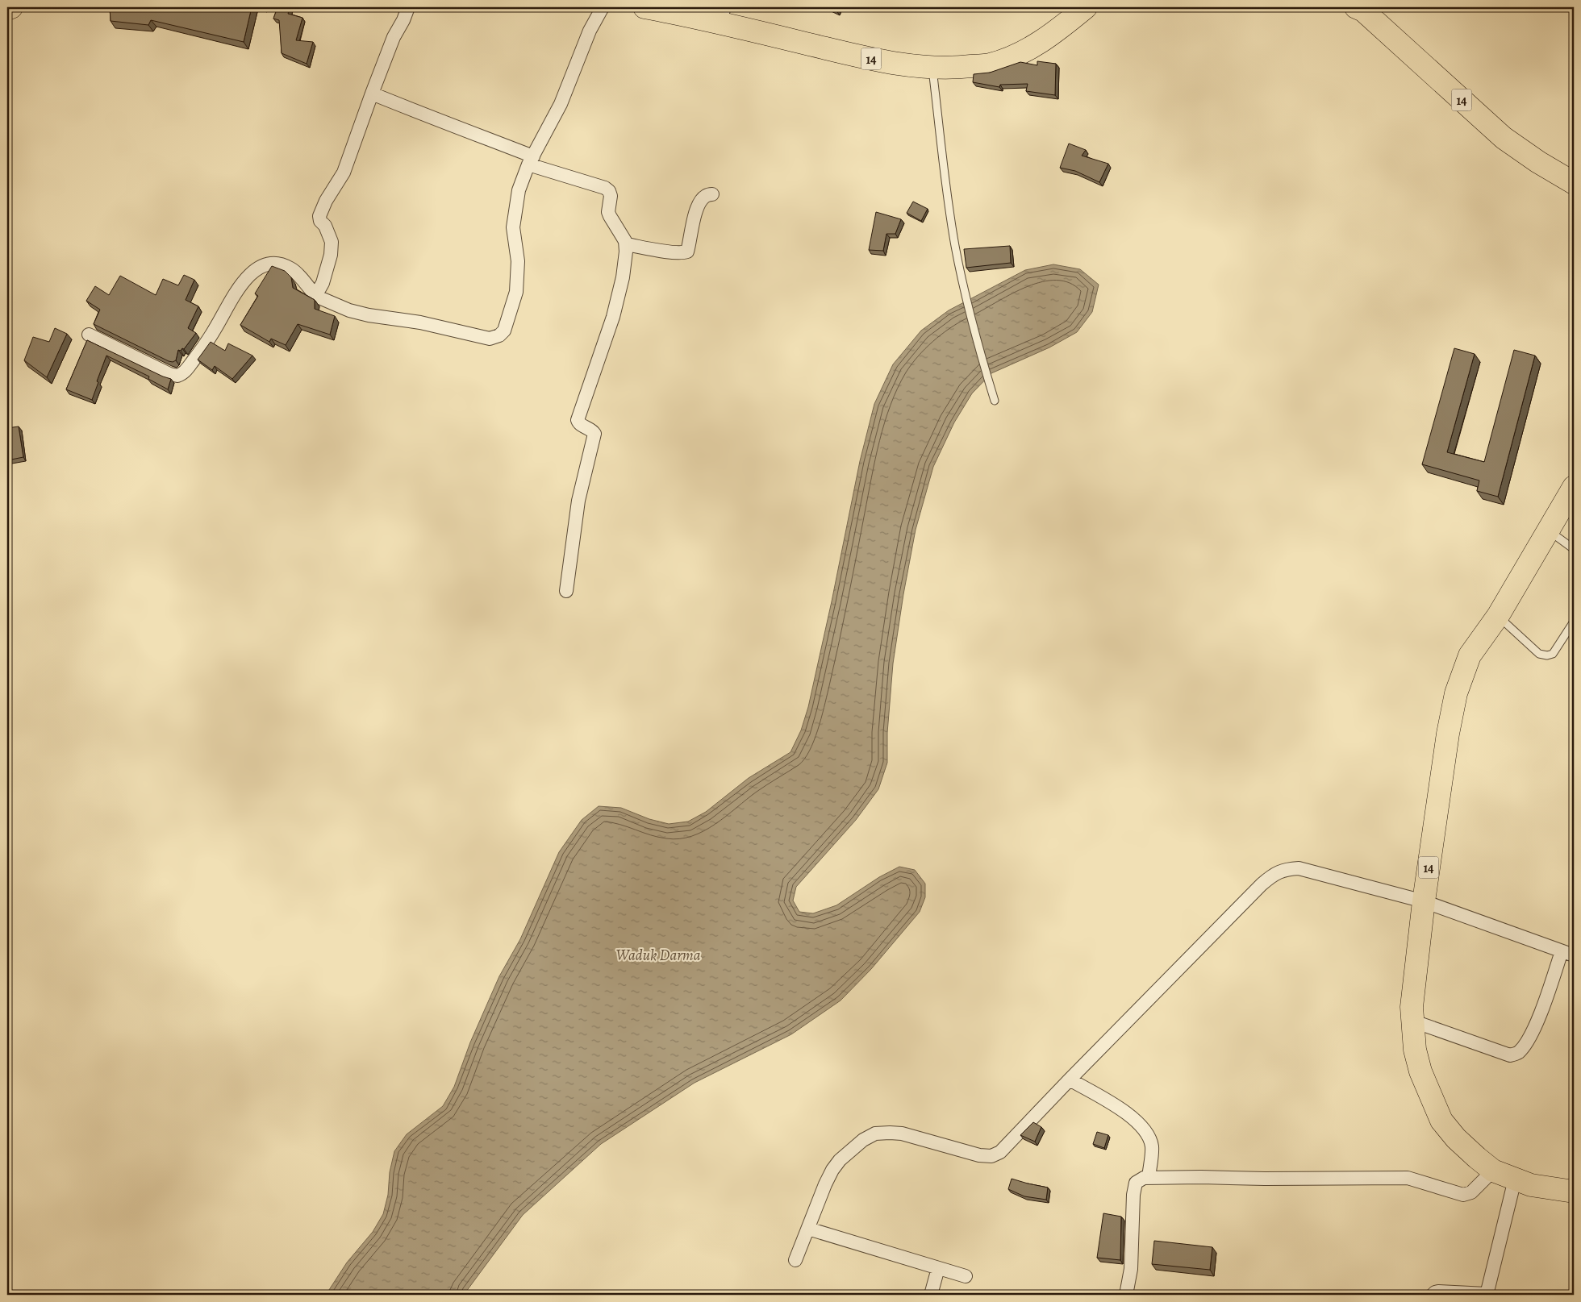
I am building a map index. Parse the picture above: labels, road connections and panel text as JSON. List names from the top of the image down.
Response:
{
  "streets": {
    "highway": ["14"]
  },
  "water": ["Waduk Darma"]
}
